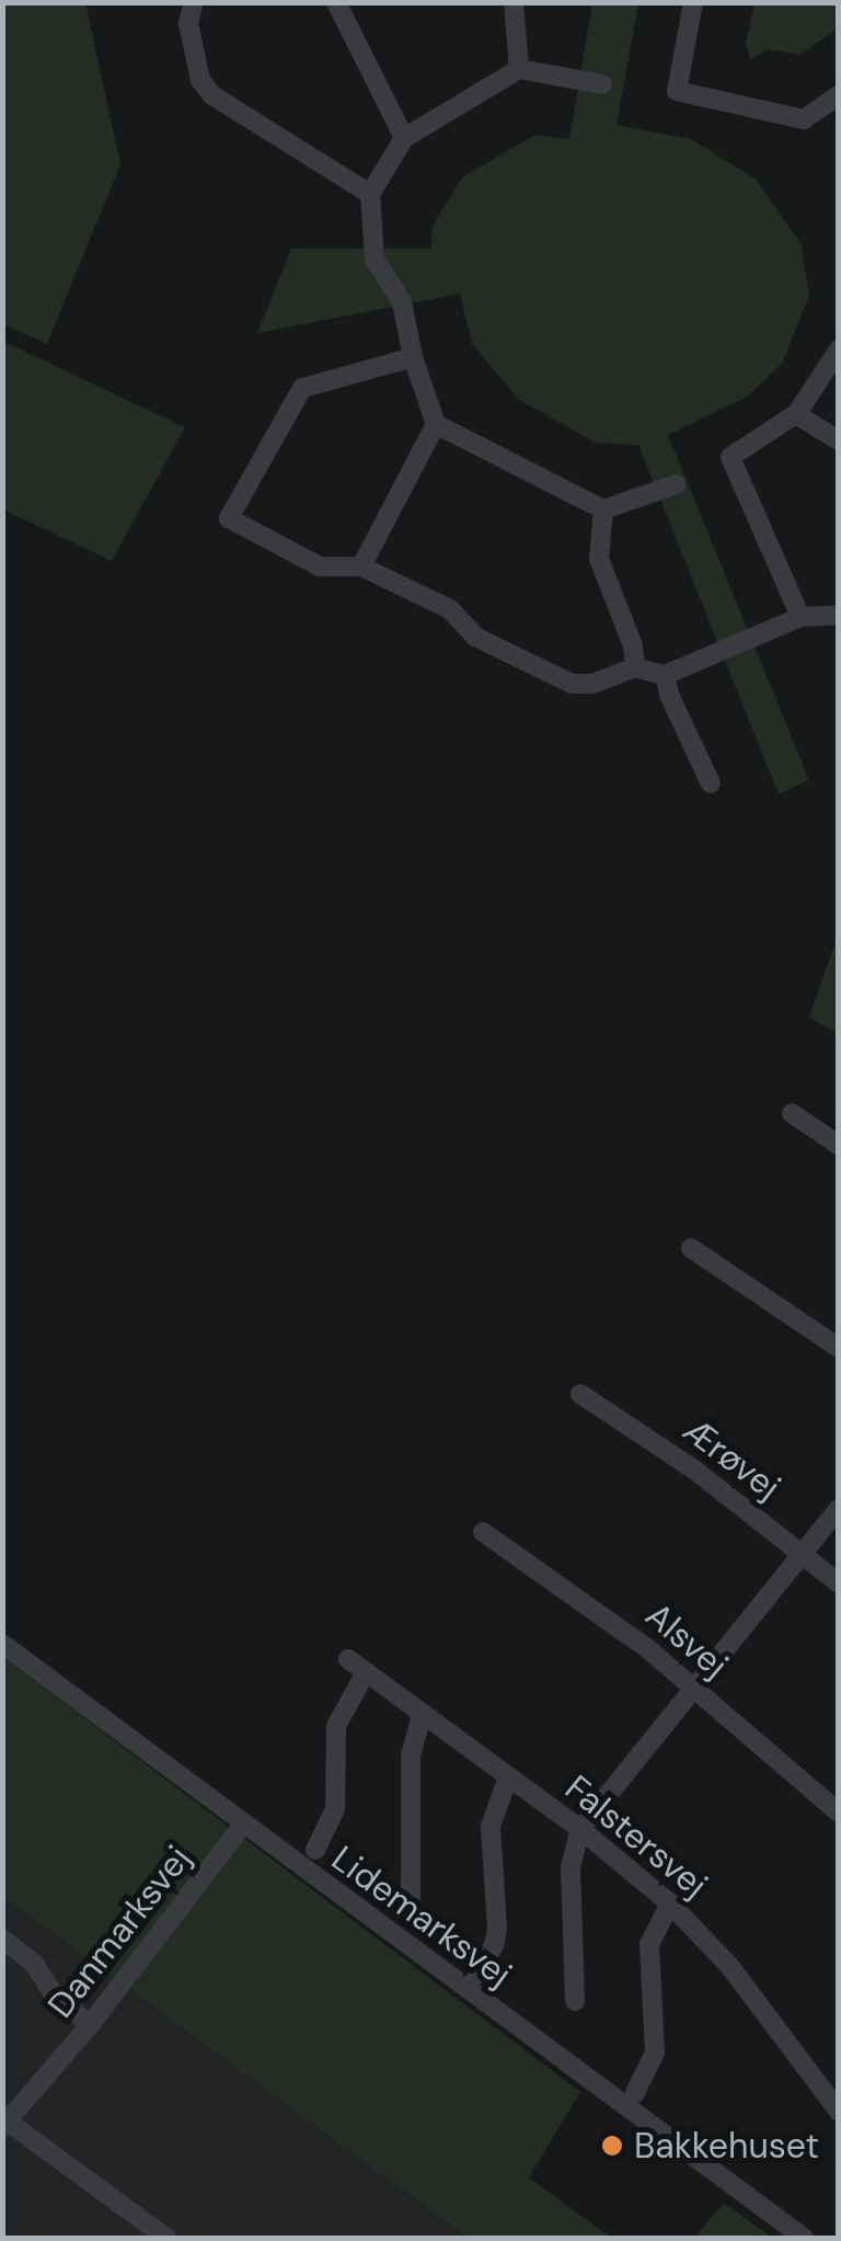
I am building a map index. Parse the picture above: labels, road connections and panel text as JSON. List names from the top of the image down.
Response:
{
  "streets": {
    "street": [
      "Ærøvej",
      "Alsvej",
      "Falstersvej",
      "Lidemarksvej",
      "Danmarksvej"
    ]
  },
  "crossings": [
    ["Lidemarksvej", "Danmarksvej"]
  ],
  "places": ["Bakkehuset"]
}
